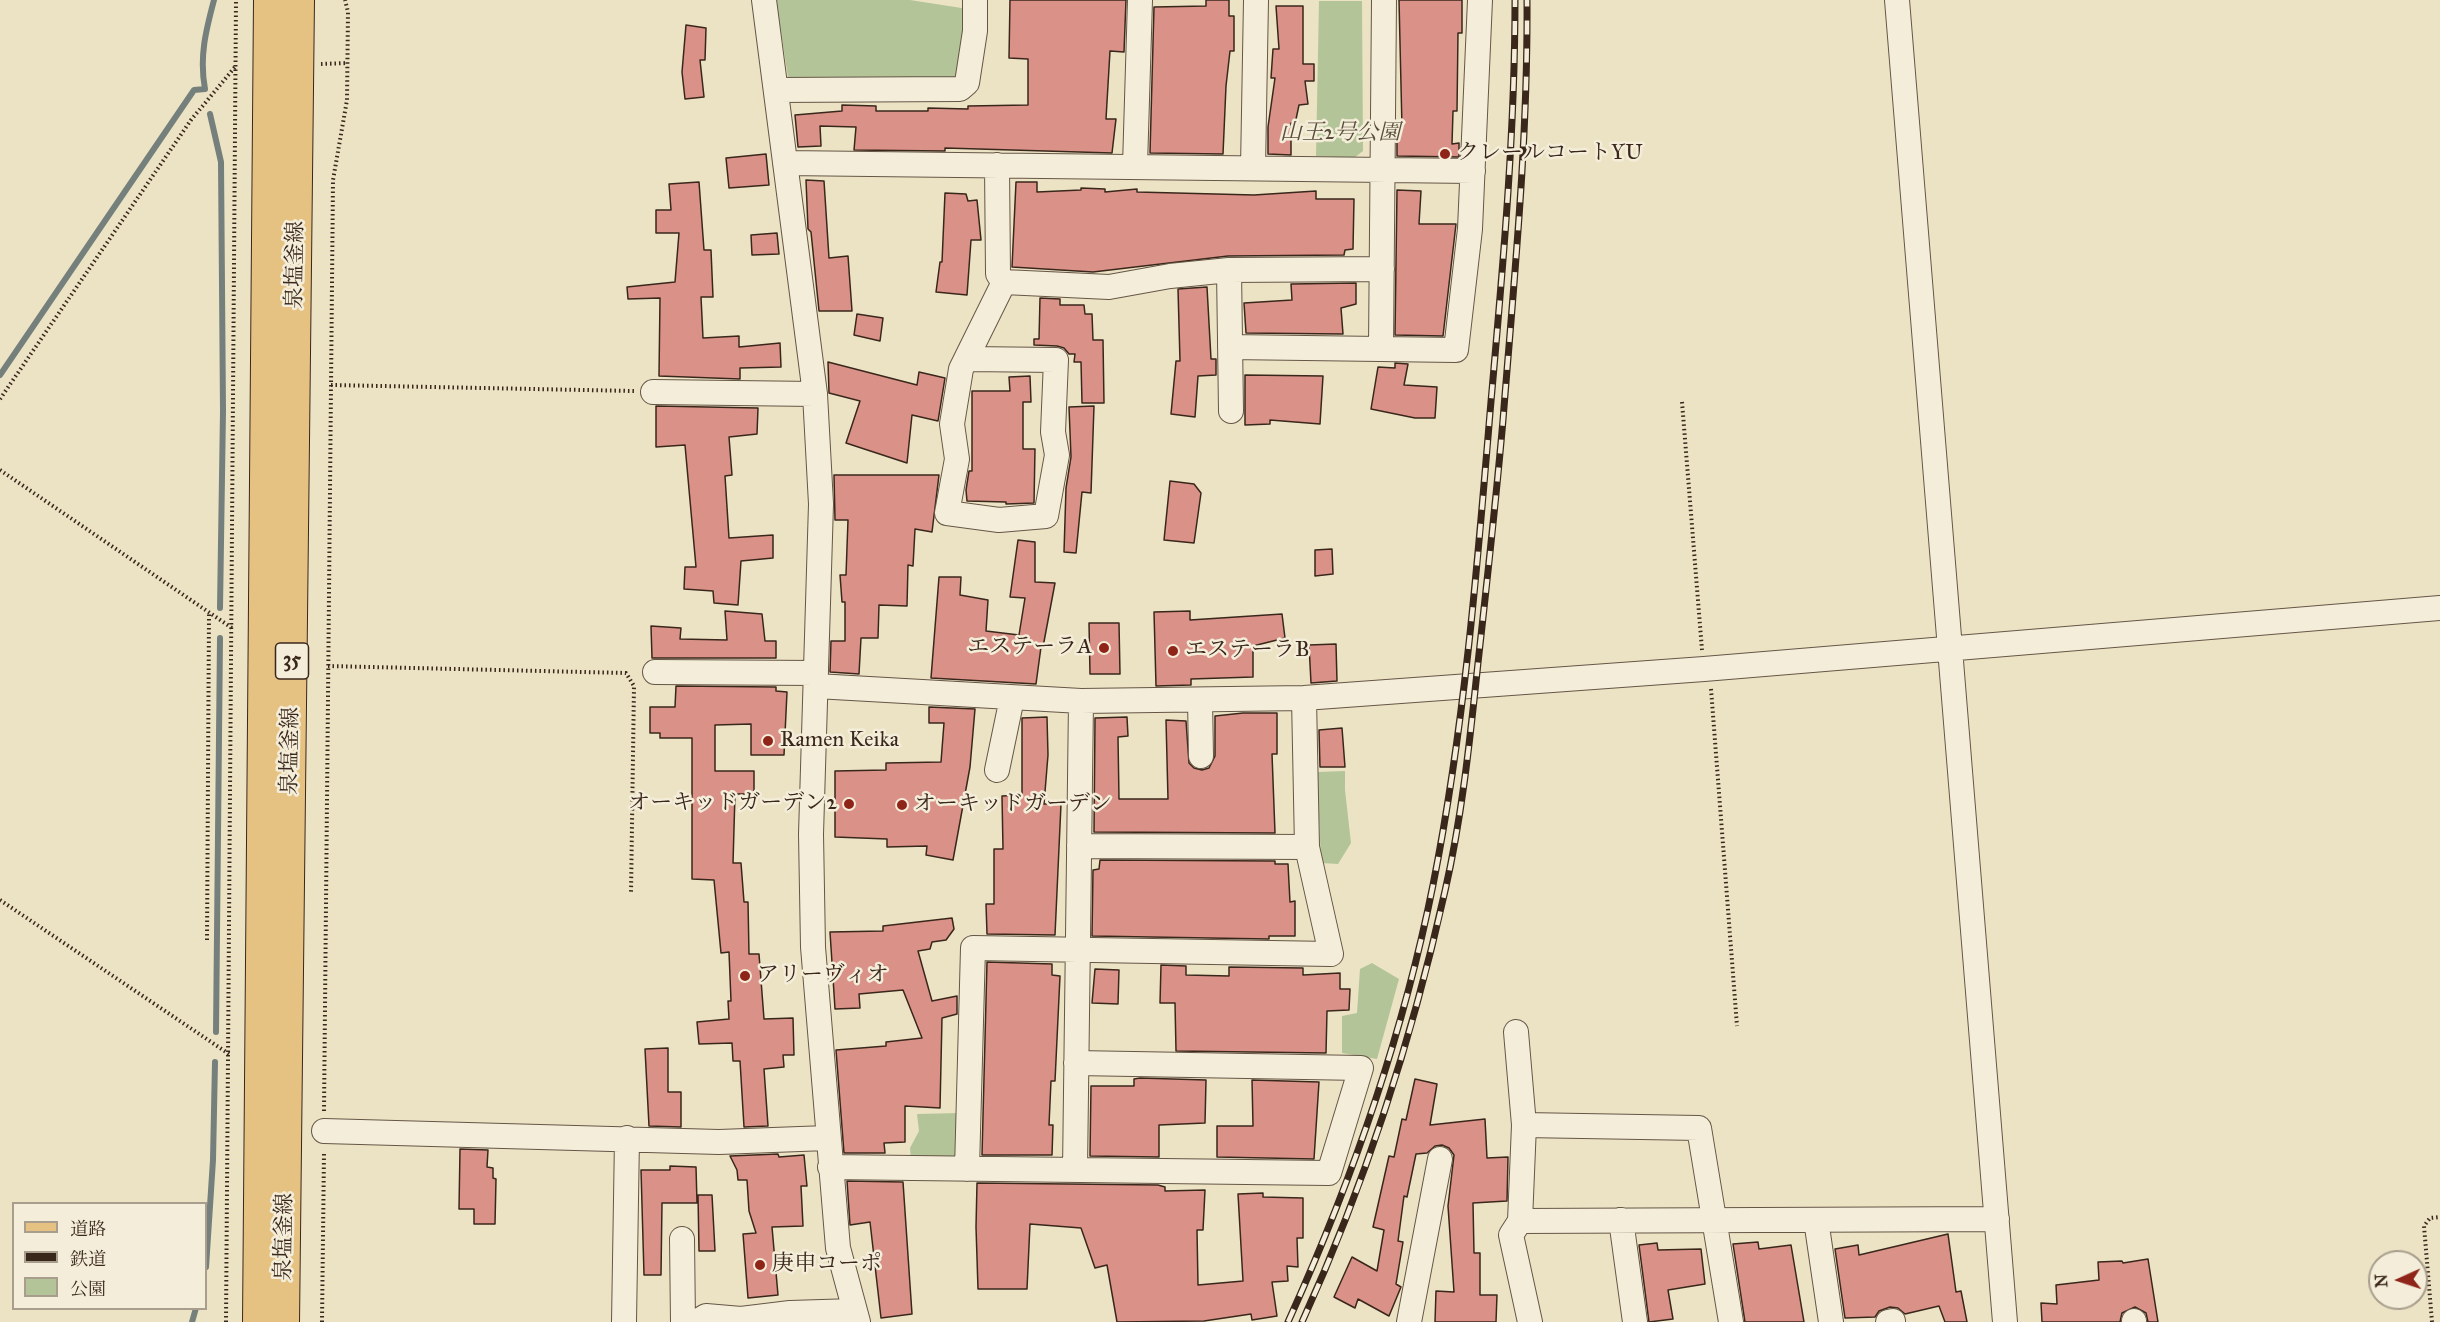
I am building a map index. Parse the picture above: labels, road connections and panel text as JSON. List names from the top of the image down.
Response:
{
  "streets": {
    "main road": ["泉塩釜線", "35"]
  },
  "parks": ["山王2号公園"],
  "places": [
    "クレールコートYU",
    "エステーラA",
    "エステーラB",
    "Ramen Keika",
    "オーキッドガーデン2",
    "オーキッドガーデン",
    "アリーヴィオ",
    "庚申コーポ"
  ],
  "legend": ["道路", "鉄道", "公園"],
  "north": "left"
}
